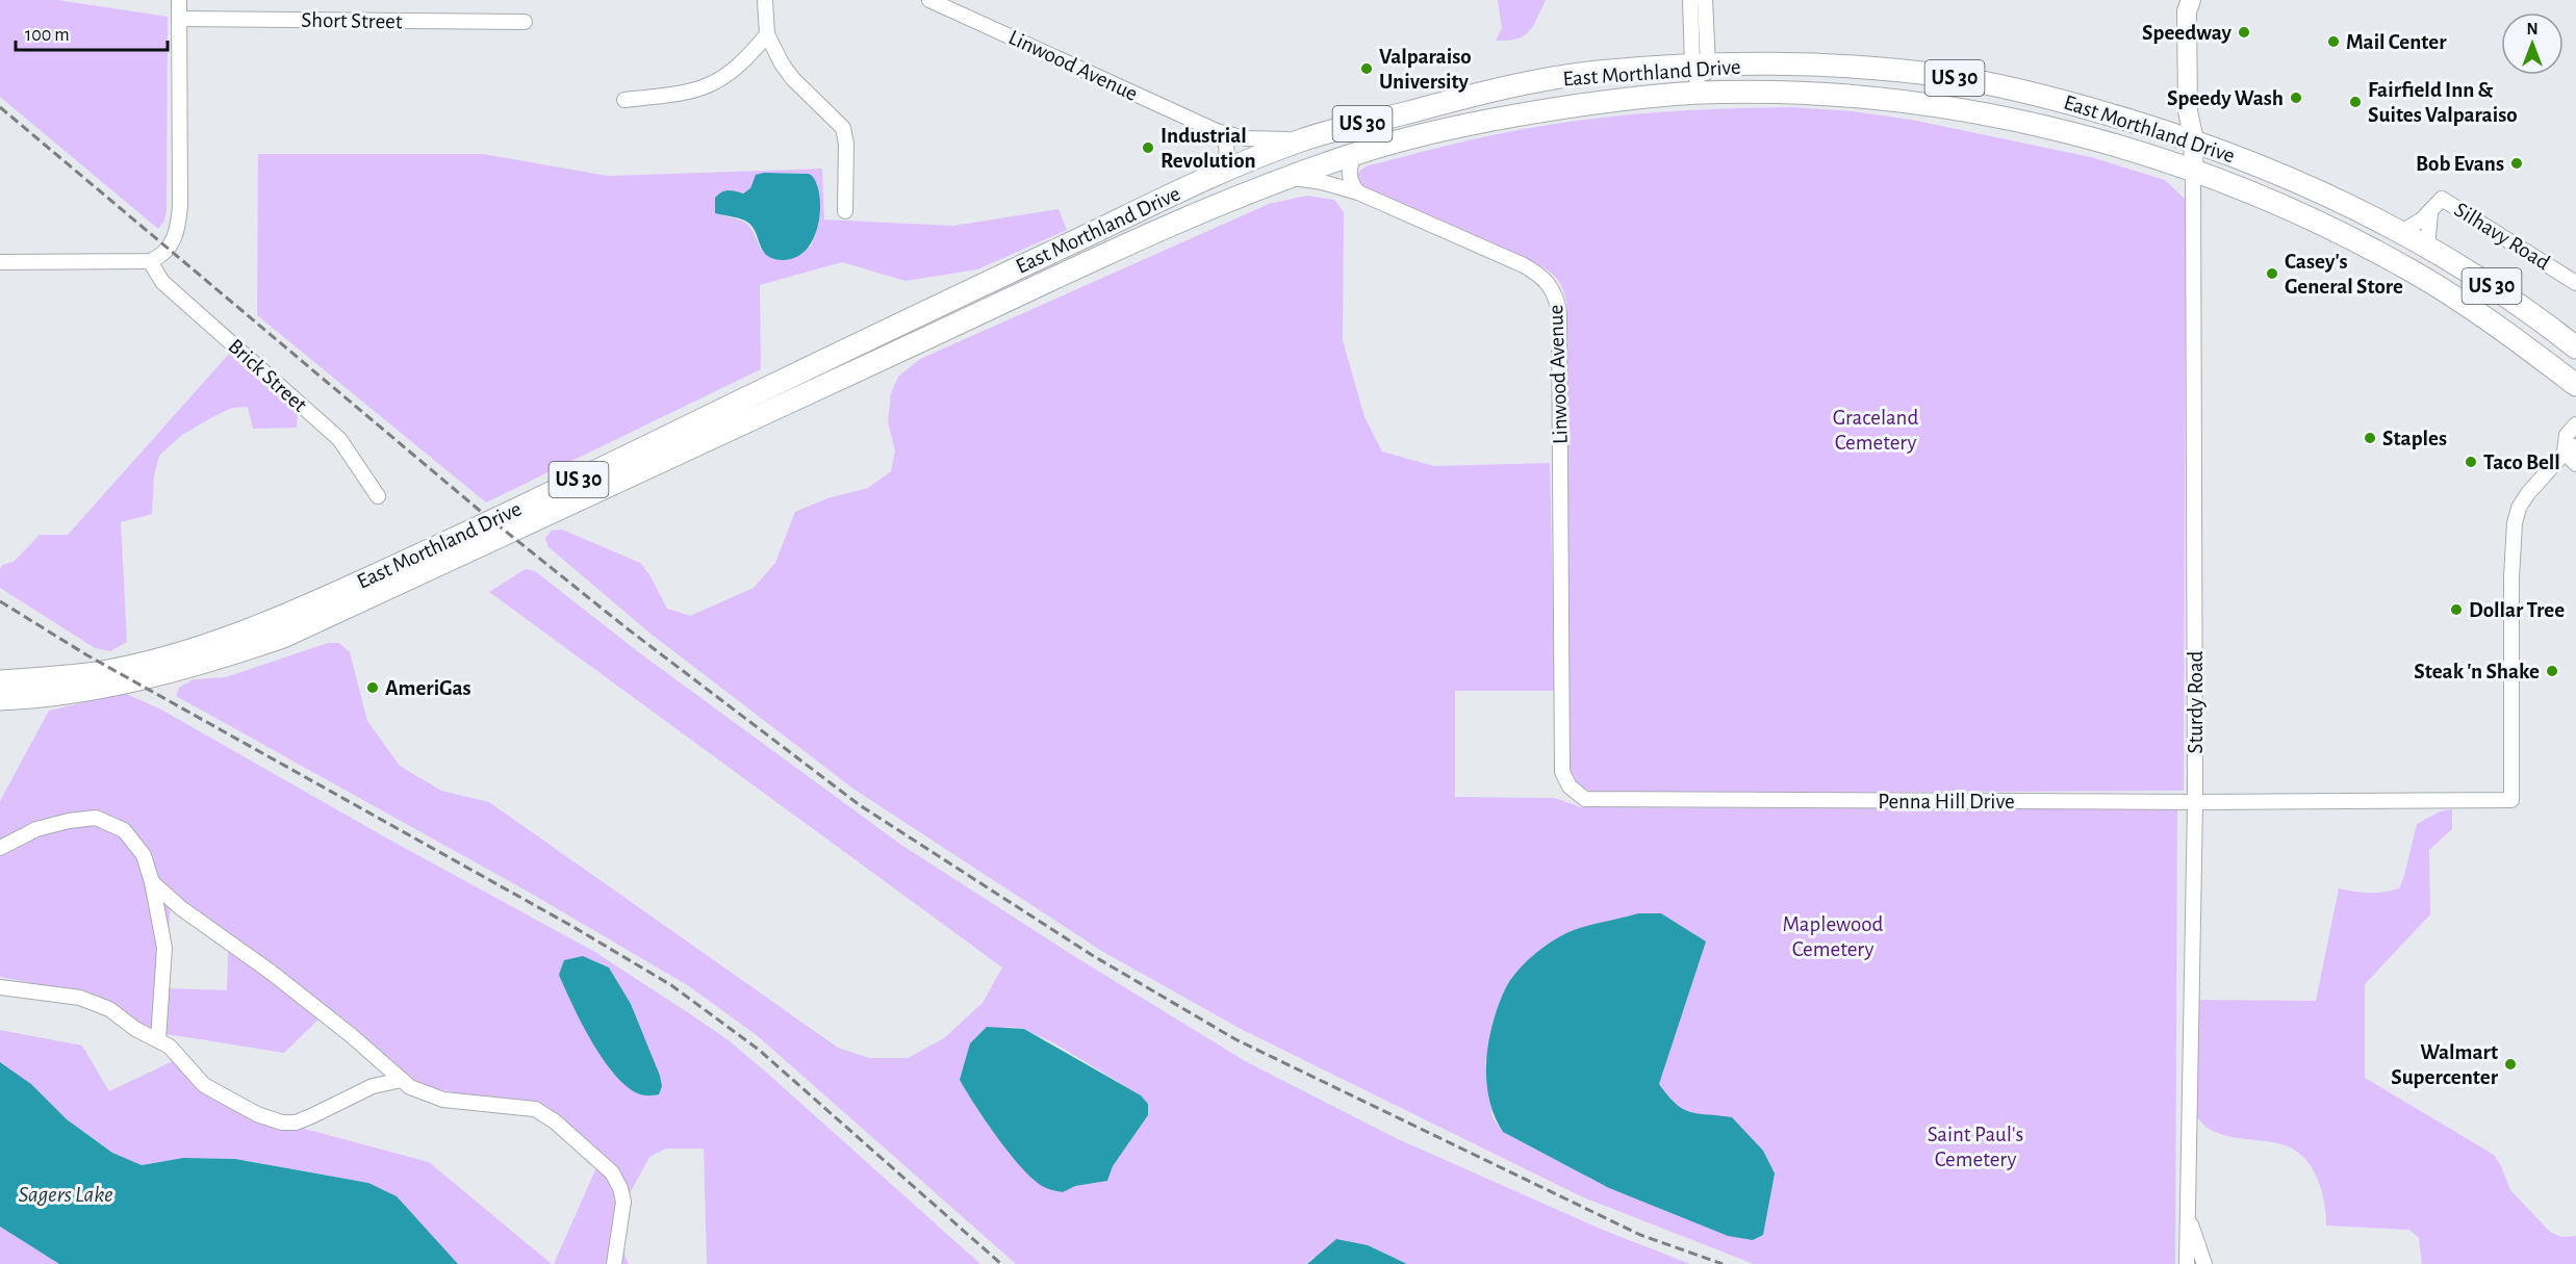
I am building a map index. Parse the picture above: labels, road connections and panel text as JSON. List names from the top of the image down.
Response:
{
  "streets": {
    "highway": ["East Morthland Drive", "US 30"],
    "main road": ["Sturdy Road"],
    "street": [
      "Short Street",
      "Linwood Avenue",
      "Silhavy Road",
      "Brick Street",
      "Penna Hill Drive"
    ]
  },
  "crossings": [
    ["Linwood Avenue", "East Morthland Drive"],
    ["Linwood Avenue", "Penna Hill Drive"],
    ["East Morthland Drive", "Silhavy Road"],
    ["East Morthland Drive", "Sturdy Road"],
    ["Sturdy Road", "Penna Hill Drive"]
  ],
  "water": ["Sagers Lake"],
  "parks": ["Graceland Cemetery", "Maplewood Cemetery", "Saint Paul's Cemetery"],
  "places": [
    "Speedway",
    "Mail Center",
    "Valparaiso University",
    "Speedy Wash",
    "Fairfield Inn & Suites Valparaiso",
    "Industrial Revolution",
    "Bob Evans",
    "Casey's General Store",
    "Staples",
    "Taco Bell",
    "Dollar Tree",
    "Steak 'n Shake",
    "AmeriGas",
    "Walmart Supercenter"
  ],
  "scale_bar": "100 m",
  "north": "top"
}
